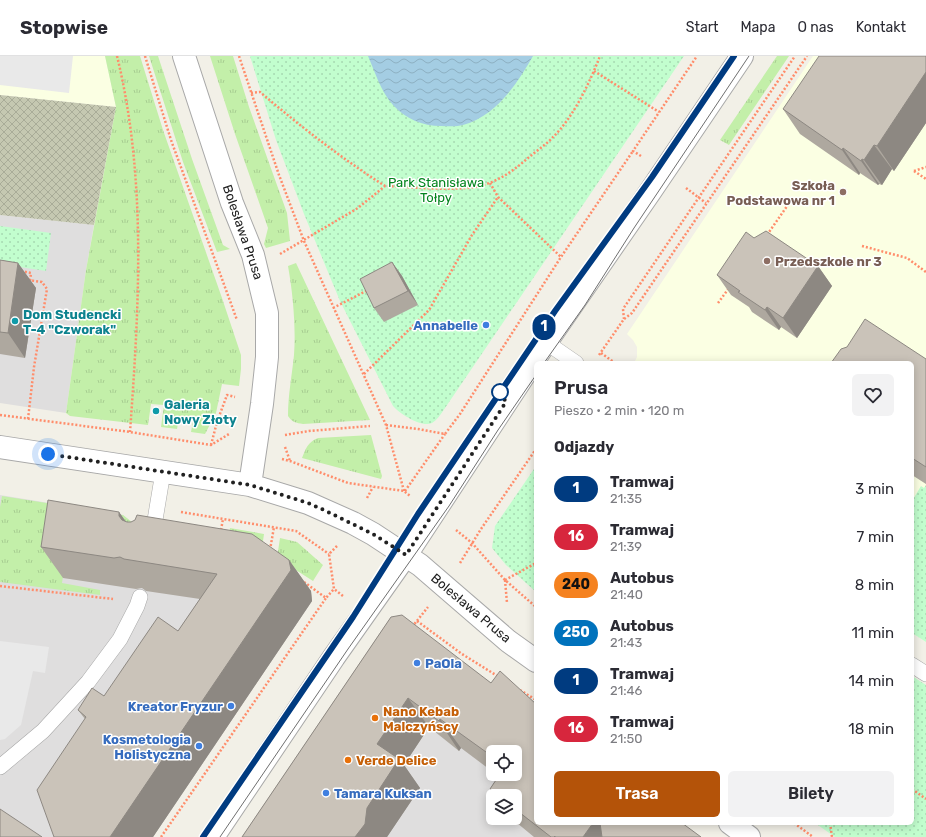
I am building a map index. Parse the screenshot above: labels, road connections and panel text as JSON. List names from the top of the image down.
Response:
{
  "streets": {
    "street": ["Bolesława Prusa"]
  },
  "parks": ["Park Stanisława Tołpy"],
  "places": [
    "Szkoła Podstawowa nr 1",
    "Przedszkole nr 3",
    "Dom Studencki T-4 \"Czworak\"",
    "Annabelle",
    "Galeria Nowy Złoty",
    "PaOla",
    "Kreator Fryzur",
    "Nano Kebab Malczyńscy",
    "Kosmetologia Holistyczna",
    "Verde Delice",
    "Tamara Kuksan"
  ],
  "lines": ["tram line 1"],
  "page": {
    "header": "Stopwise",
    "nav": [
      "Start",
      "Mapa",
      "O nas",
      "Kontakt"
    ],
    "on_map": "1",
    "heading": [
      ["Prusa", "Pieszo · 2 min · 120 m"],
      "Odjazdy"
    ],
    "list": [
      {
        "mark": "1",
        "name": "Tramwaj",
        "note": "21:35",
        "value": "3 min"
      },
      {
        "mark": "16",
        "name": "Tramwaj",
        "note": "21:39",
        "value": "7 min"
      },
      {
        "mark": "240",
        "name": "Autobus",
        "note": "21:40",
        "value": "8 min"
      },
      {
        "mark": "250",
        "name": "Autobus",
        "note": "21:43",
        "value": "11 min"
      },
      {
        "mark": "1",
        "name": "Tramwaj",
        "note": "21:46",
        "value": "14 min"
      },
      {
        "mark": "16",
        "name": "Tramwaj",
        "note": "21:50",
        "value": "18 min"
      }
    ],
    "buttons": ["Trasa", "Bilety"]
  }
}
